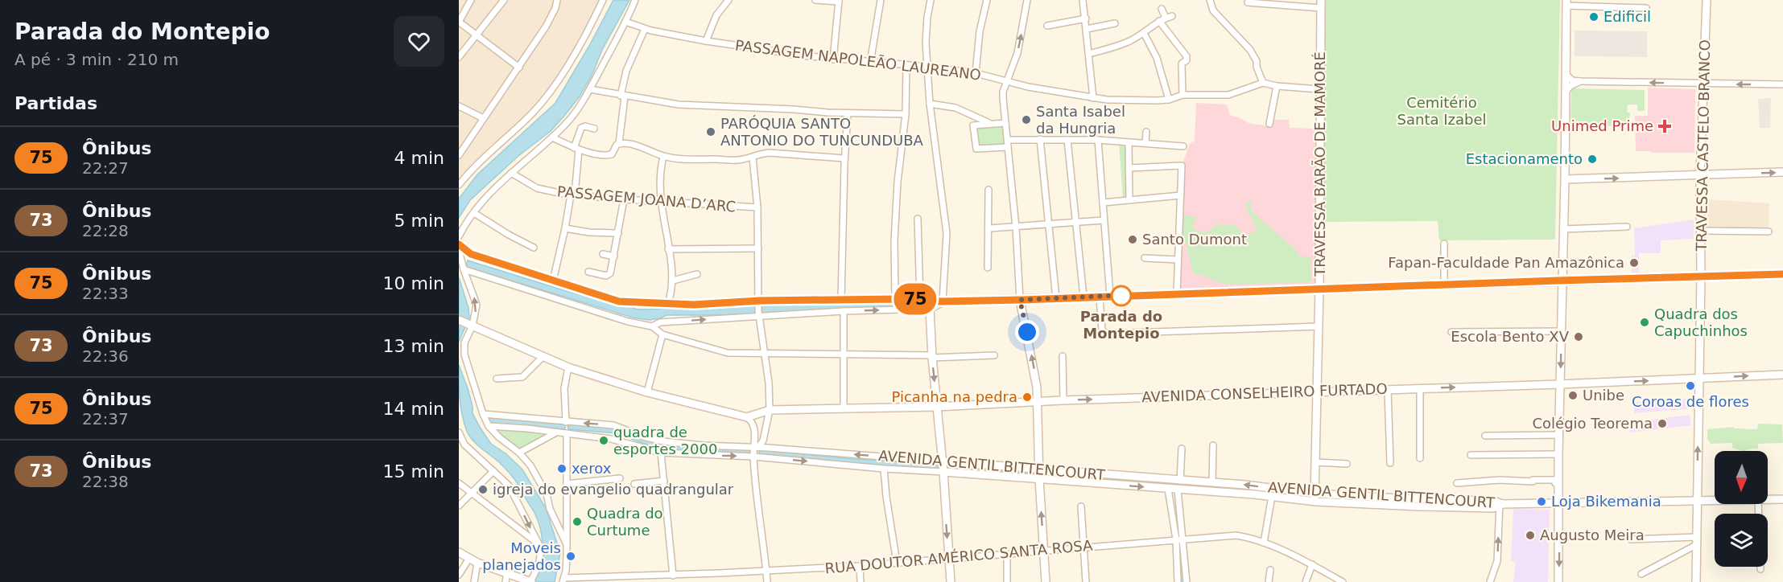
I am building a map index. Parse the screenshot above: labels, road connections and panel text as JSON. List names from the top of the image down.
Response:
{
  "streets": {
    "street": [
      "PASSAGEM NAPOLEÃO LAUREANO",
      "TRAVESSA CASTELO BRANCO",
      "TRAVESSA BARÃO DE MAMORÉ",
      "PASSAGEM JOANA D’ARC",
      "AVENIDA CONSELHEIRO FURTADO",
      "AVENIDA GENTIL BITTENCOURT",
      "RUA DOUTOR AMÉRICO SANTA ROSA"
    ]
  },
  "crossings": [
    ["TRAVESSA CASTELO BRANCO", "AVENIDA CONSELHEIRO FURTADO"],
    ["TRAVESSA CASTELO BRANCO", "AVENIDA GENTIL BITTENCOURT"],
    ["TRAVESSA BARÃO DE MAMORÉ", "AVENIDA CONSELHEIRO FURTADO"],
    ["TRAVESSA BARÃO DE MAMORÉ", "AVENIDA GENTIL BITTENCOURT"]
  ],
  "one_way": ["AVENIDA CONSELHEIRO FURTADO"],
  "parks": ["Cemitério Santa Izabel"],
  "places": {
    "other": [
      "Edificil",
      "Santa Isabel da Hungria",
      "PARÓQUIA SANTO ANTONIO DO TUNCUNDUBA",
      "Estacionamento",
      "Santo Dumont",
      "Fapan-Faculdade Pan Amazônica",
      "Parada do Montepio",
      "Quadra dos Capuchinhos",
      "Escola Bento XV",
      "Coroas de flores",
      "Unibe",
      "Picanha na pedra",
      "Colégio Teorema",
      "quadra de esportes 2000",
      "xerox",
      "igreja do evangelio quadrangular",
      "Loja Bikemania",
      "Quadra do Curtume",
      "Augusto Meira",
      "Moveis planejados"
    ],
    "health": ["Unimed Prime"]
  },
  "lines": ["bus line 75"],
  "north": "bottom",
  "page": {
    "heading": [
      ["Parada do Montepio", "A pé · 3 min · 210 m"],
      "Partidas"
    ],
    "on_map": "75",
    "list": [
      {
        "mark": "75",
        "name": "Ônibus",
        "note": "22:27",
        "value": "4 min"
      },
      {
        "mark": "73",
        "name": "Ônibus",
        "note": "22:28",
        "value": "5 min"
      },
      {
        "mark": "75",
        "name": "Ônibus",
        "note": "22:33",
        "value": "10 min"
      },
      {
        "mark": "73",
        "name": "Ônibus",
        "note": "22:36",
        "value": "13 min"
      },
      {
        "mark": "75",
        "name": "Ônibus",
        "note": "22:37",
        "value": "14 min"
      },
      {
        "mark": "73",
        "name": "Ônibus",
        "note": "22:38",
        "value": "15 min"
      }
    ]
  }
}
